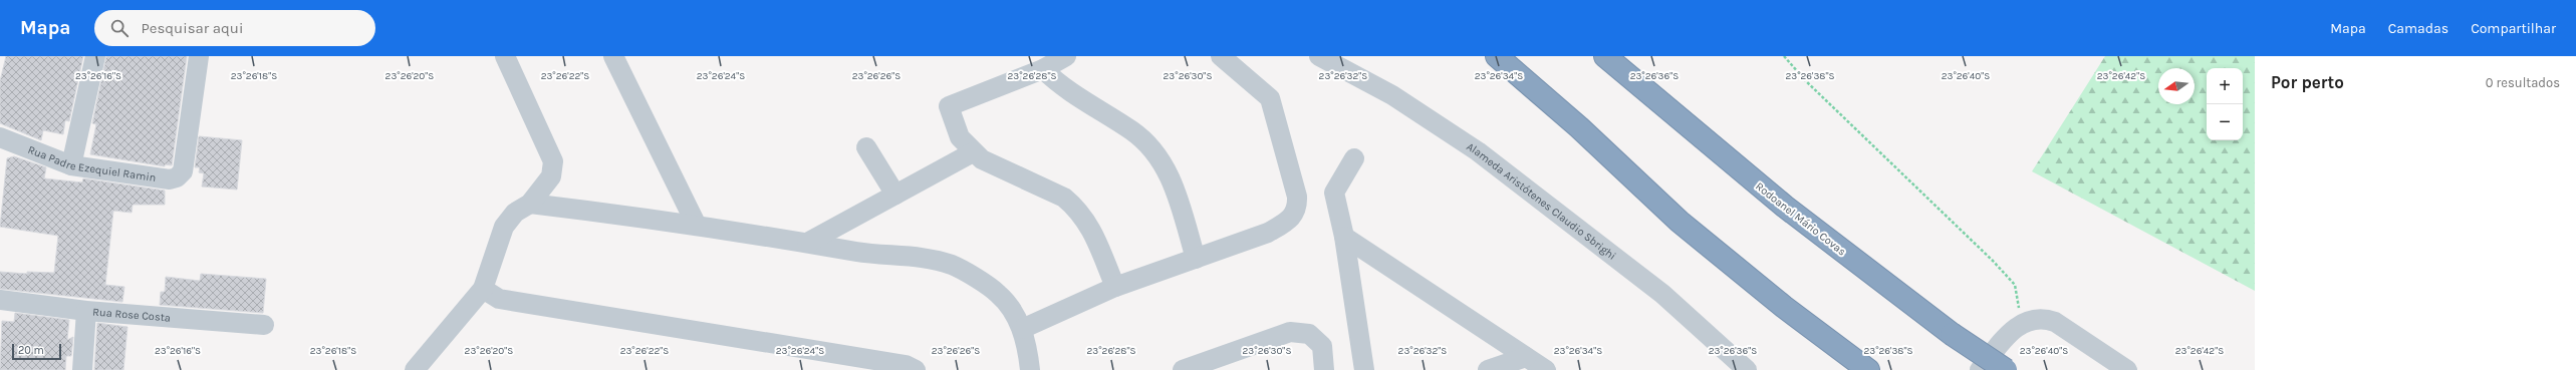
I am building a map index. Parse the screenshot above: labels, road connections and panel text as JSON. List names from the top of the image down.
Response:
{
  "streets": {
    "highway": ["Rodoanel Mário Covas"],
    "street": ["Rua Padre Ezequiel Ramin", "Alameda Aristótenes Claudio Sbrighi", "Rua Rose Costa"]
  },
  "scale_bar": "20 m",
  "north": "left",
  "page": {
    "header": "Mapa",
    "search": "Pesquisar aqui",
    "nav": ["Mapa", "Camadas", "Compartilhar"],
    "heading": ["Por perto", "0 resultados"],
    "map_buttons": ["+", "−"],
    "scale": "20 m"
  },
  "coordinates": [
    "23°26'28\"S",
    "23°26'30\"S",
    "23°26'34\"S",
    "23°26'36\"S",
    "23°26'38\"S",
    "23°26'40\"S",
    "23°26'16\"S",
    "23°26'18\"S",
    "23°26'20\"S",
    "23°26'22\"S",
    "23°26'24\"S",
    "23°26'26\"S",
    "23°26'32\"S",
    "23°26'42\"S"
  ]
}
